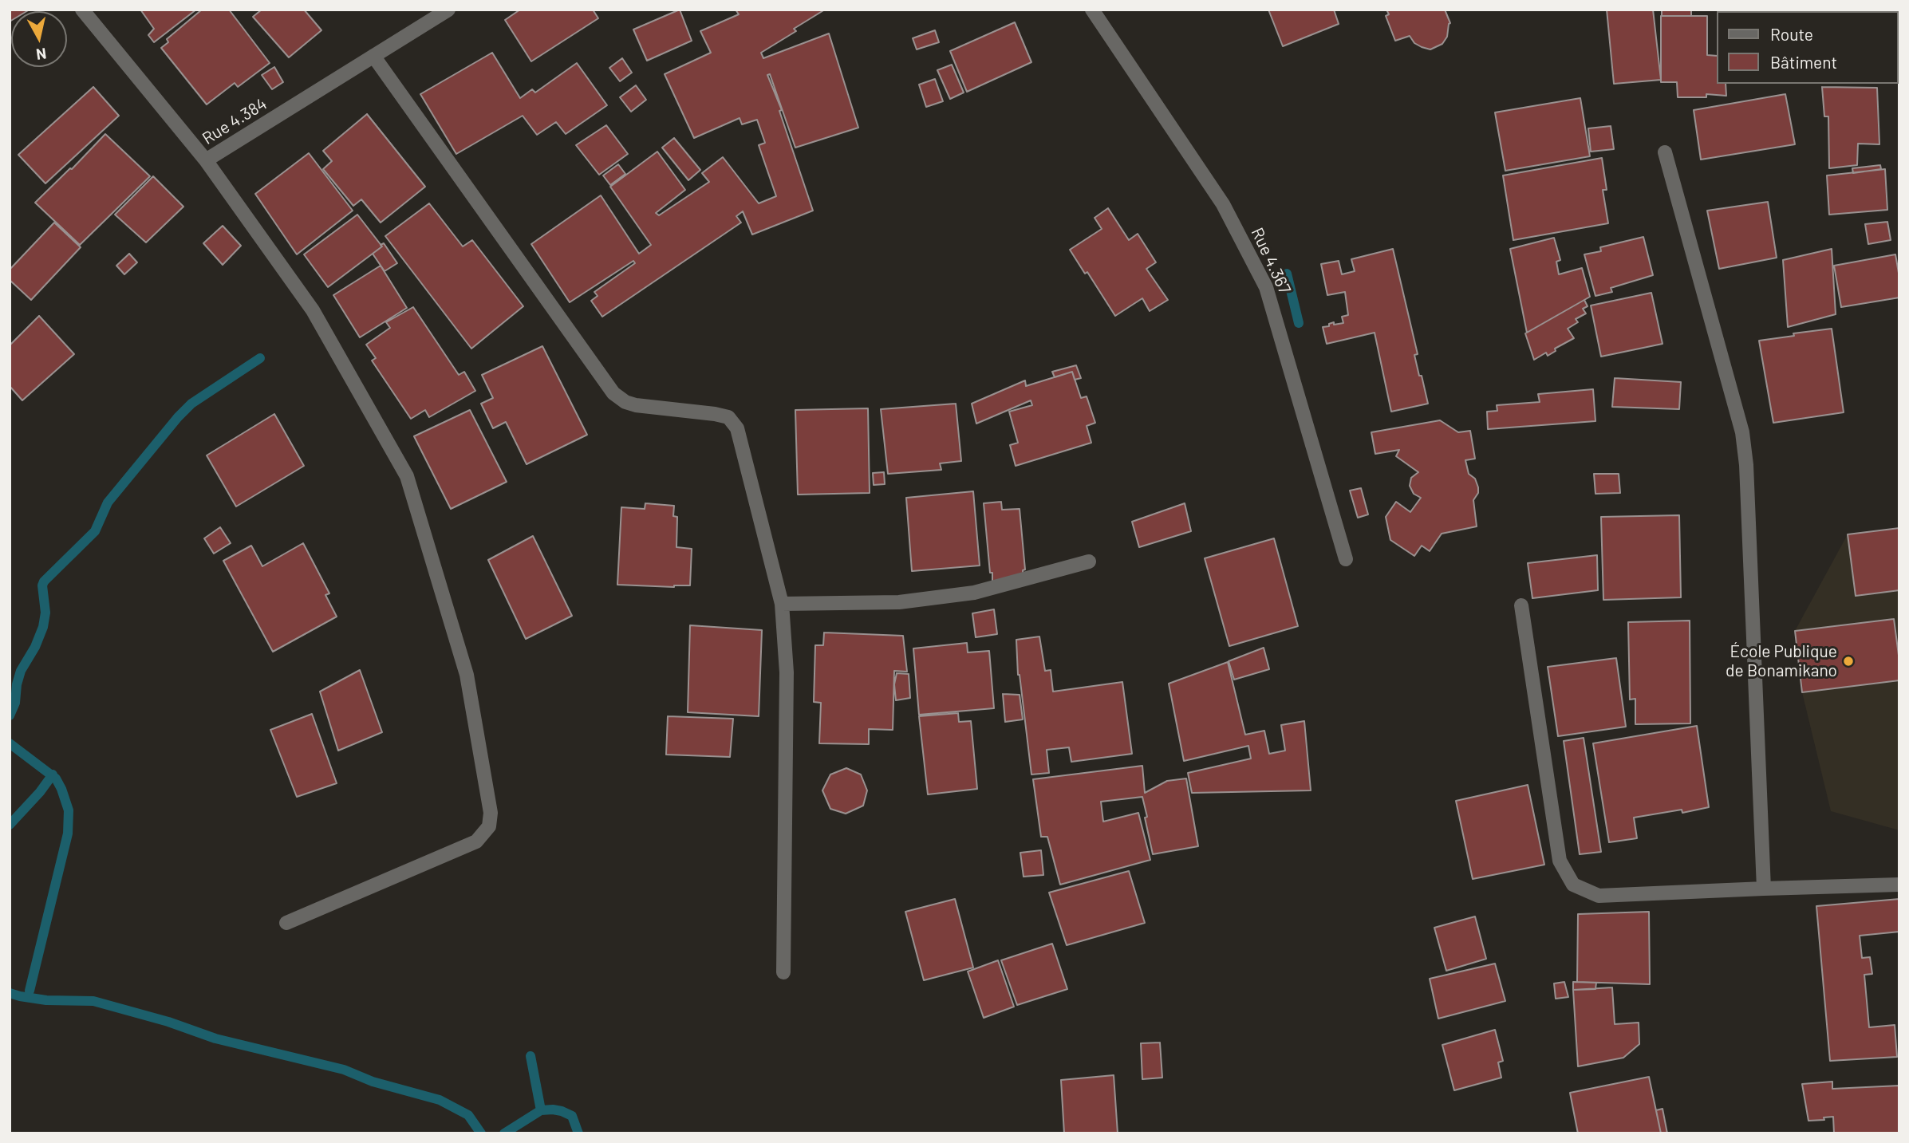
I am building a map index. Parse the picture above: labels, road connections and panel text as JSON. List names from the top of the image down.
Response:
{
  "streets": {
    "street": ["Rue 4.384", "Rue 4.367"]
  },
  "places": ["École Publique de Bonamikano"],
  "legend": ["Route", "Bâtiment"],
  "north": "bottom"
}
